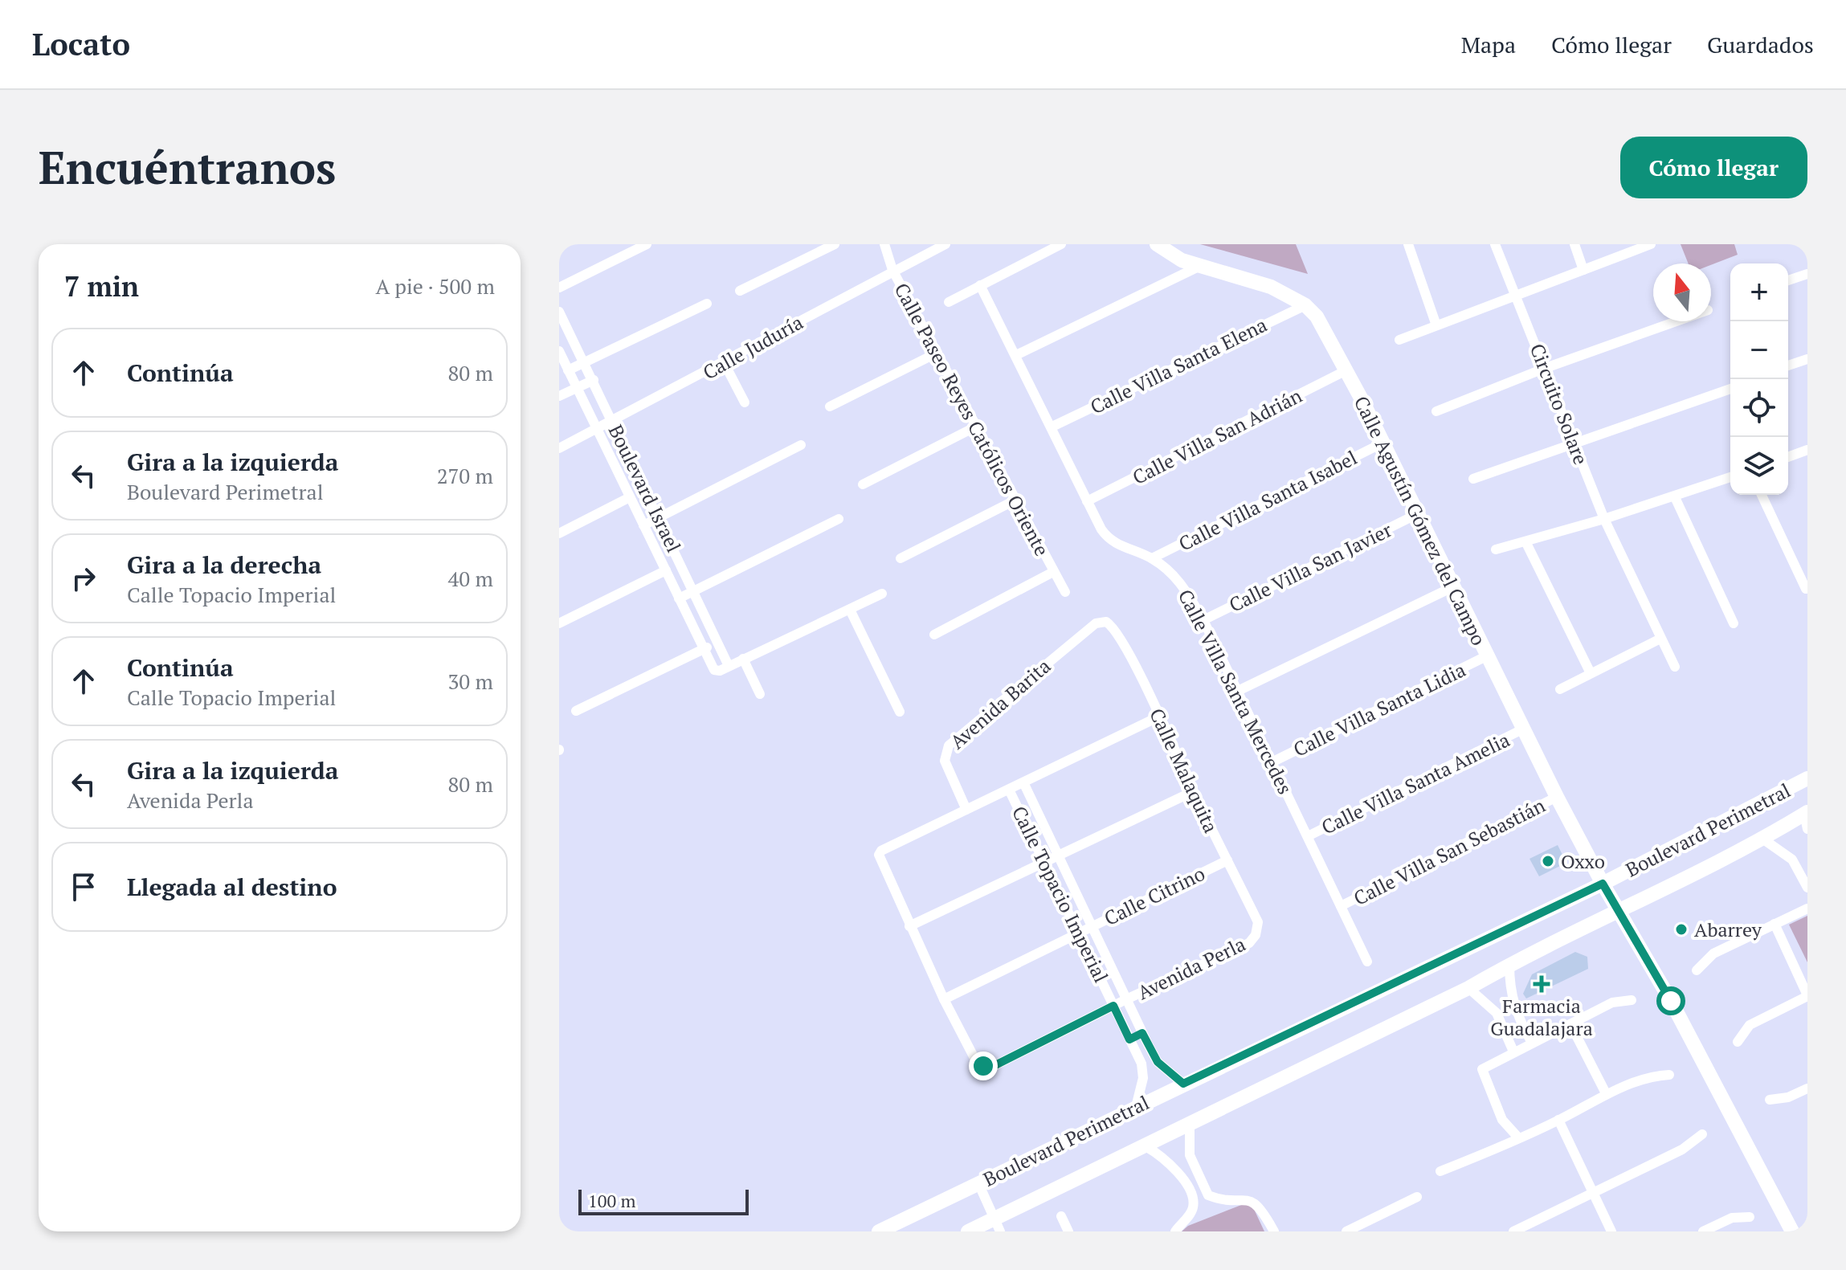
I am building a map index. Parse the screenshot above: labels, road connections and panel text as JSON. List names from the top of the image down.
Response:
{
  "streets": {
    "street": [
      "Calle Juduría",
      "Calle Villa Santa Elena",
      "Circuito Solare",
      "Calle Paseo Reyes Católicos Oriente",
      "Calle Villa San Adrián",
      "Boulevard Israel",
      "Calle Villa Santa Isabel",
      "Calle Agustín Gómez del Campo",
      "Calle Villa San Javier",
      "Calle Villa Santa Mercedes",
      "Avenida Barita",
      "Calle Villa Santa Lidia",
      "Calle Malaquita",
      "Calle Villa Santa Amelia",
      "Boulevard Perimetral",
      "Calle Villa San Sebastián",
      "Calle Topacio Imperial",
      "Calle Citrino",
      "Avenida Perla"
    ]
  },
  "crossings": [
    ["Calle Juduría", "Calle Paseo Reyes Católicos Oriente"],
    ["Calle Juduría", "Boulevard Israel"],
    ["Calle Villa Santa Elena", "Calle Agustín Gómez del Campo"],
    ["Calle Villa Santa Elena", "Calle Villa Santa Mercedes"],
    ["Calle Villa San Adrián", "Calle Agustín Gómez del Campo"],
    ["Calle Villa San Adrián", "Calle Villa Santa Mercedes"],
    ["Calle Villa Santa Isabel", "Calle Agustín Gómez del Campo"],
    ["Calle Villa Santa Isabel", "Calle Villa Santa Mercedes"],
    ["Calle Agustín Gómez del Campo", "Calle Villa San Javier"],
    ["Calle Agustín Gómez del Campo", "Calle Villa Santa Lidia"],
    ["Calle Agustín Gómez del Campo", "Calle Villa Santa Amelia"],
    ["Calle Agustín Gómez del Campo", "Boulevard Perimetral"],
    ["Calle Agustín Gómez del Campo", "Calle Villa San Sebastián"],
    ["Calle Villa San Javier", "Calle Villa Santa Mercedes"],
    ["Calle Villa Santa Mercedes", "Calle Villa Santa Lidia"],
    ["Calle Villa Santa Mercedes", "Calle Villa Santa Amelia"],
    ["Calle Villa Santa Mercedes", "Calle Villa San Sebastián"],
    ["Avenida Barita", "Calle Malaquita"],
    ["Calle Malaquita", "Calle Citrino"],
    ["Calle Malaquita", "Avenida Perla"],
    ["Boulevard Perimetral", "Calle Topacio Imperial"],
    ["Calle Topacio Imperial", "Calle Citrino"],
    ["Calle Topacio Imperial", "Avenida Perla"],
    ["Calle Citrino", "Avenida Perla"]
  ],
  "places": {
    "other": ["Oxxo", "Abarrey"],
    "health": ["Farmacia Guadalajara"]
  },
  "scale_bar": "100 m",
  "north": "top",
  "page": {
    "header": "Locato",
    "nav": ["Mapa", "Cómo llegar", "Guardados"],
    "buttons": "Cómo llegar",
    "title": "Encuéntranos",
    "heading": ["7 min", "A pie · 500 m"],
    "map_buttons": ["+", "−"],
    "list": [
      ["Continúa", "80 m"],
      ["Gira a la izquierda", "Boulevard Perimetral", "270 m"],
      ["Gira a la derecha", "Calle Topacio Imperial", "40 m"],
      ["Continúa", "Calle Topacio Imperial", "30 m"],
      ["Gira a la izquierda", "Avenida Perla", "80 m"],
      "Llegada al destino"
    ],
    "scale": "100 m"
  }
}
